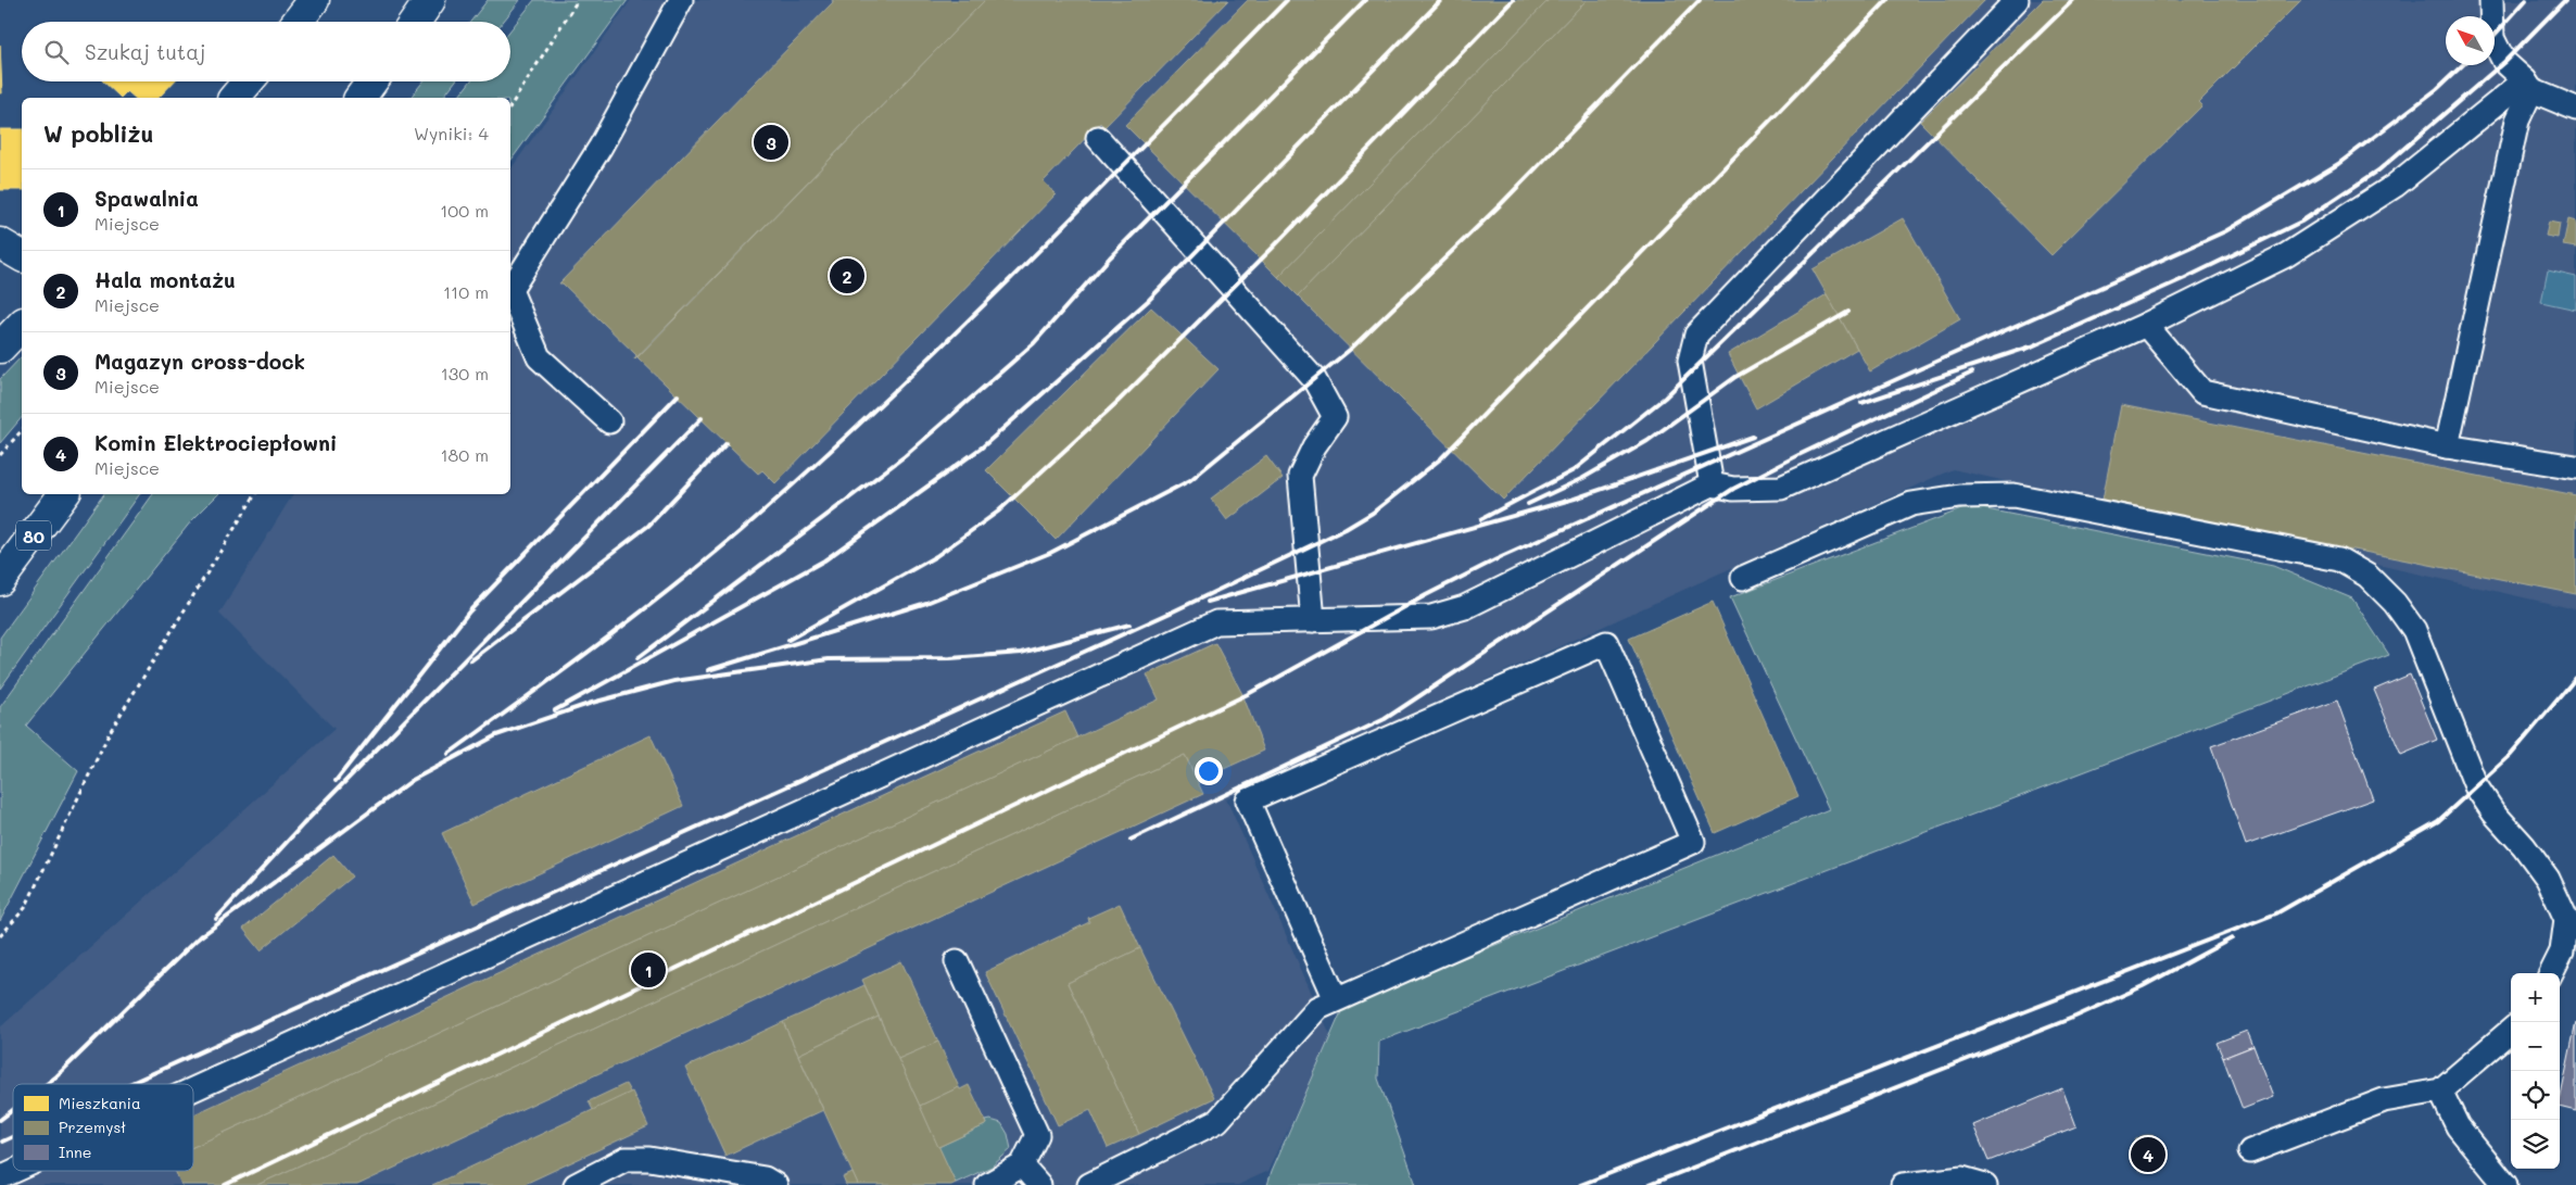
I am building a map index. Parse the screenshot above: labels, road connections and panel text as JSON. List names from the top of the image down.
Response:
{
  "streets": {
    "main road": ["80"]
  },
  "legend": ["Mieszkania", "Przemysł", "Inne"],
  "north": "top left",
  "page": {
    "search": "Szukaj tutaj",
    "heading": ["W pobliżu", "Wyniki: 4"],
    "pins": [
      "3",
      "2",
      "1",
      "4"
    ],
    "list": [
      {
        "mark": "1",
        "name": "Spawalnia",
        "note": "Miejsce",
        "value": "100 m"
      },
      {
        "mark": "2",
        "name": "Hala montażu",
        "note": "Miejsce",
        "value": "110 m"
      },
      {
        "mark": "3",
        "name": "Magazyn cross-dock",
        "note": "Miejsce",
        "value": "130 m"
      },
      {
        "mark": "4",
        "name": "Komin Elektrociepłowni",
        "note": "Miejsce",
        "value": "180 m"
      }
    ],
    "map_buttons": ["+", "−"]
  }
}
